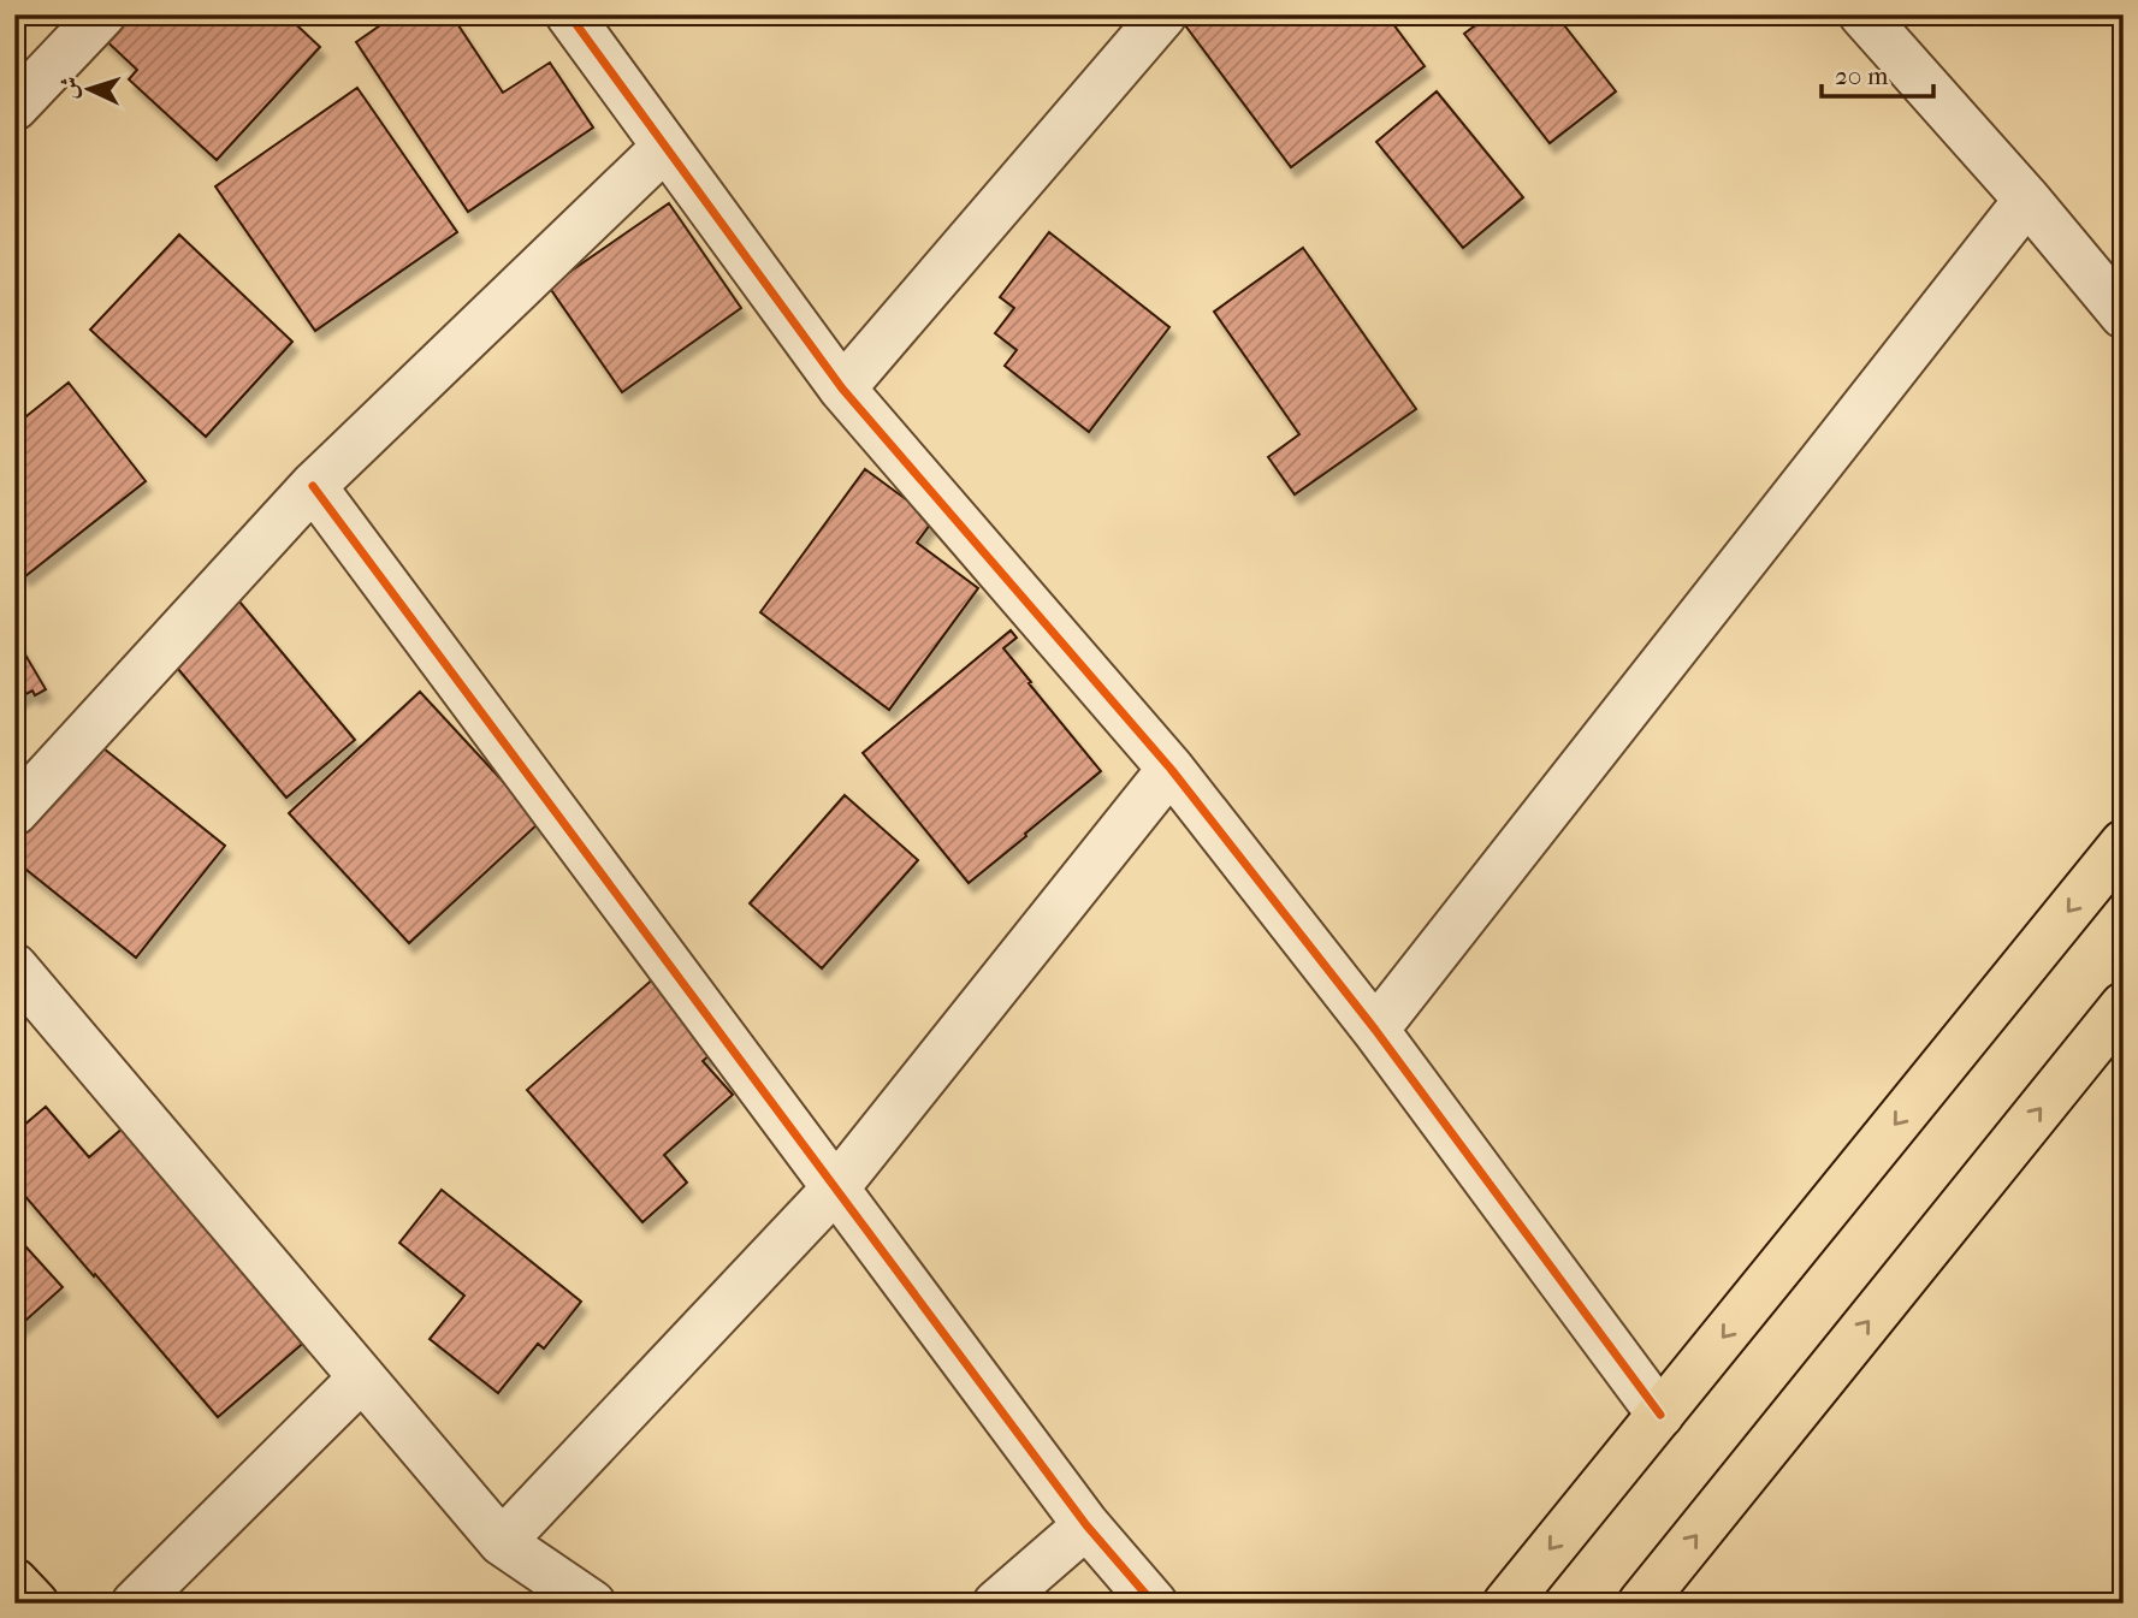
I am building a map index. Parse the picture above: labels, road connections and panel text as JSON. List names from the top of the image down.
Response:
{
  "scale_bar": "20 m",
  "north": "left"
}
